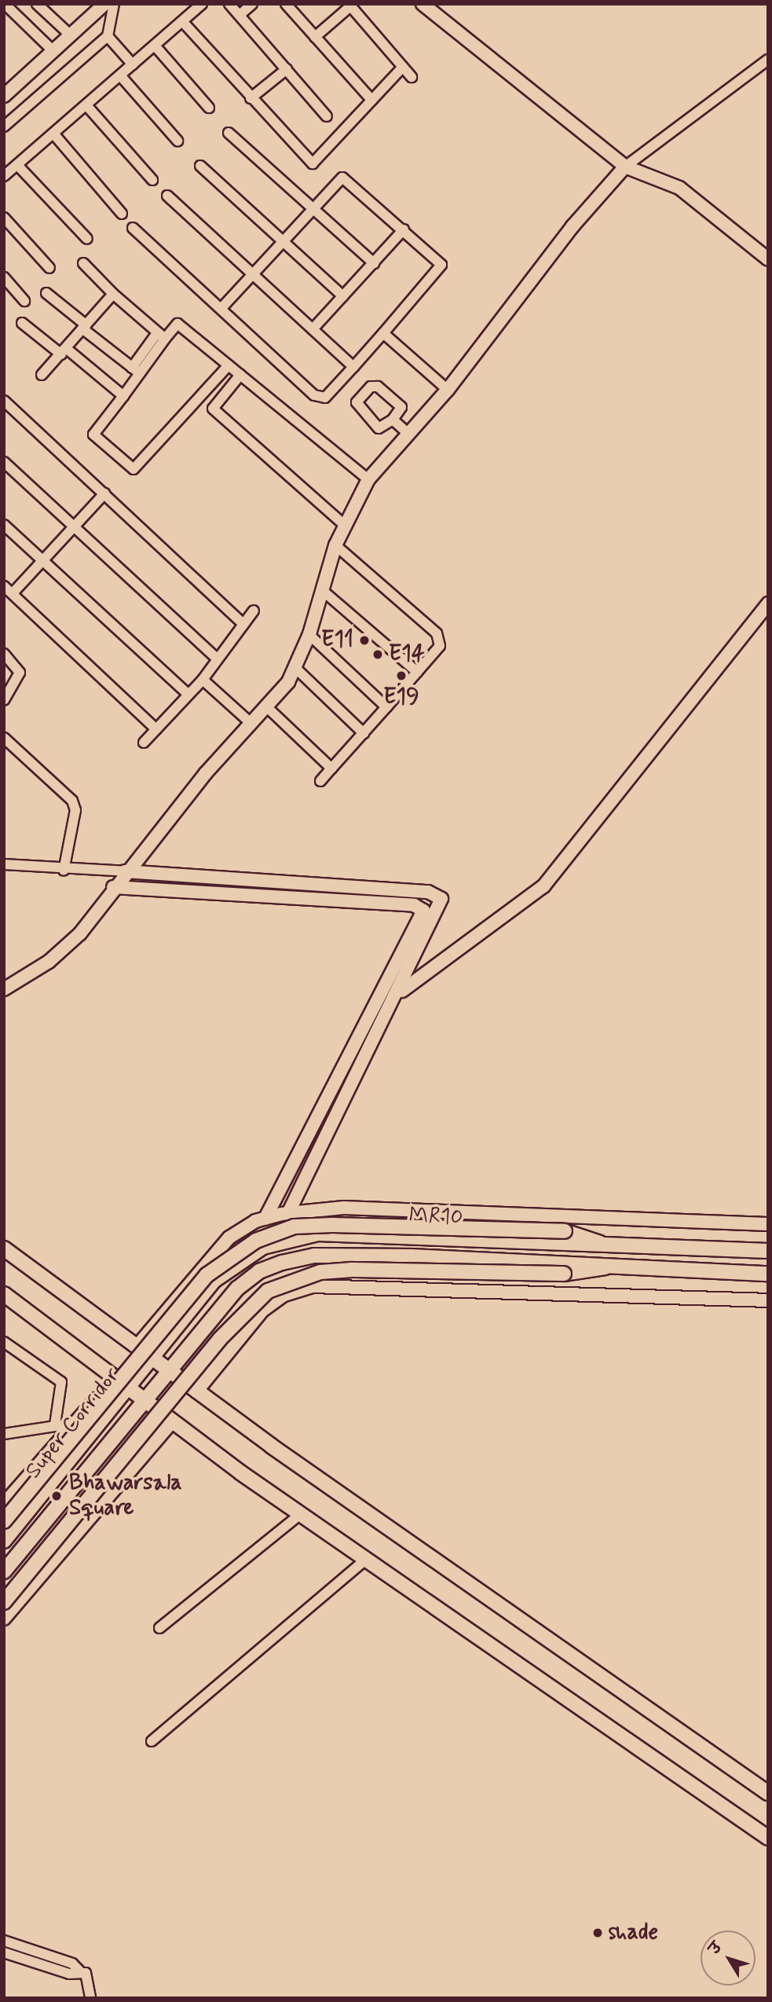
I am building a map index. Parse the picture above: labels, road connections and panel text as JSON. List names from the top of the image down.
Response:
{
  "streets": {
    "main road": ["MR10", "Super Corridor"]
  },
  "crossings": [
    ["MR10", "Super Corridor"]
  ],
  "places": [
    "E11",
    "E14",
    "E19",
    "Bhawarsala Square",
    "shade"
  ],
  "north": "top left"
}
